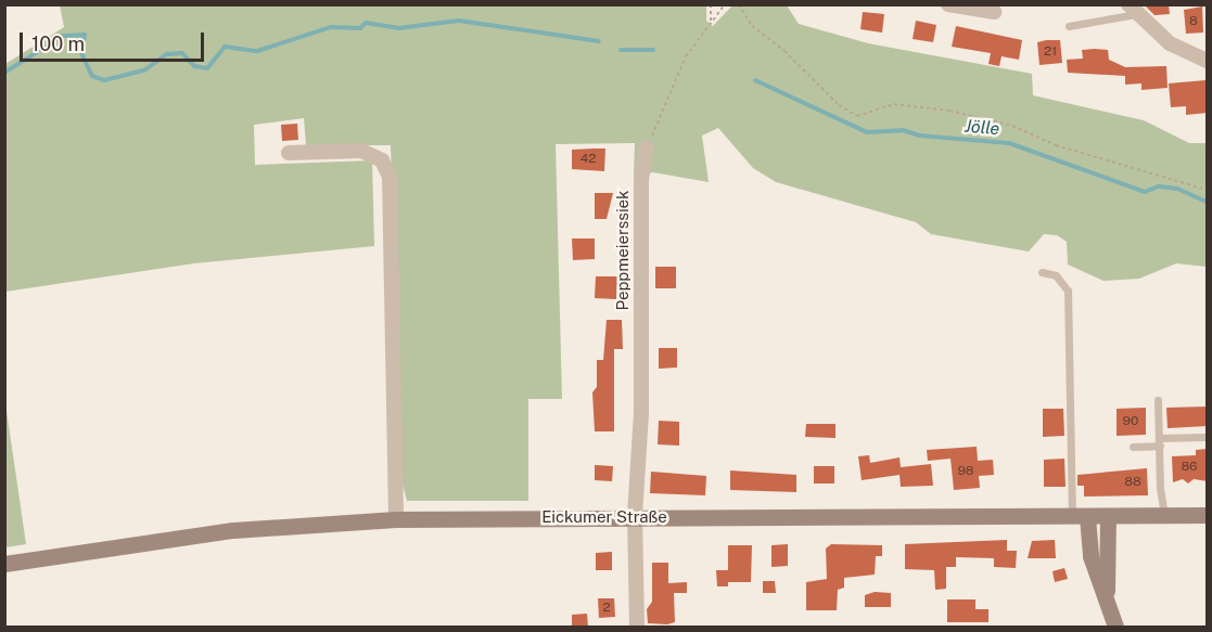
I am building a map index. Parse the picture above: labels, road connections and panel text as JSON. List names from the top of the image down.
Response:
{
  "streets": {
    "main road": ["Eickumer Straße"],
    "street": ["Peppmeierssiek"]
  },
  "crossings": [
    ["Peppmeierssiek", "Eickumer Straße"]
  ],
  "water": ["Jölle"],
  "house_numbers": [
    "8",
    "21",
    "42",
    "90",
    "86",
    "98",
    "88",
    "2"
  ],
  "scale_bar": "100 m"
}
